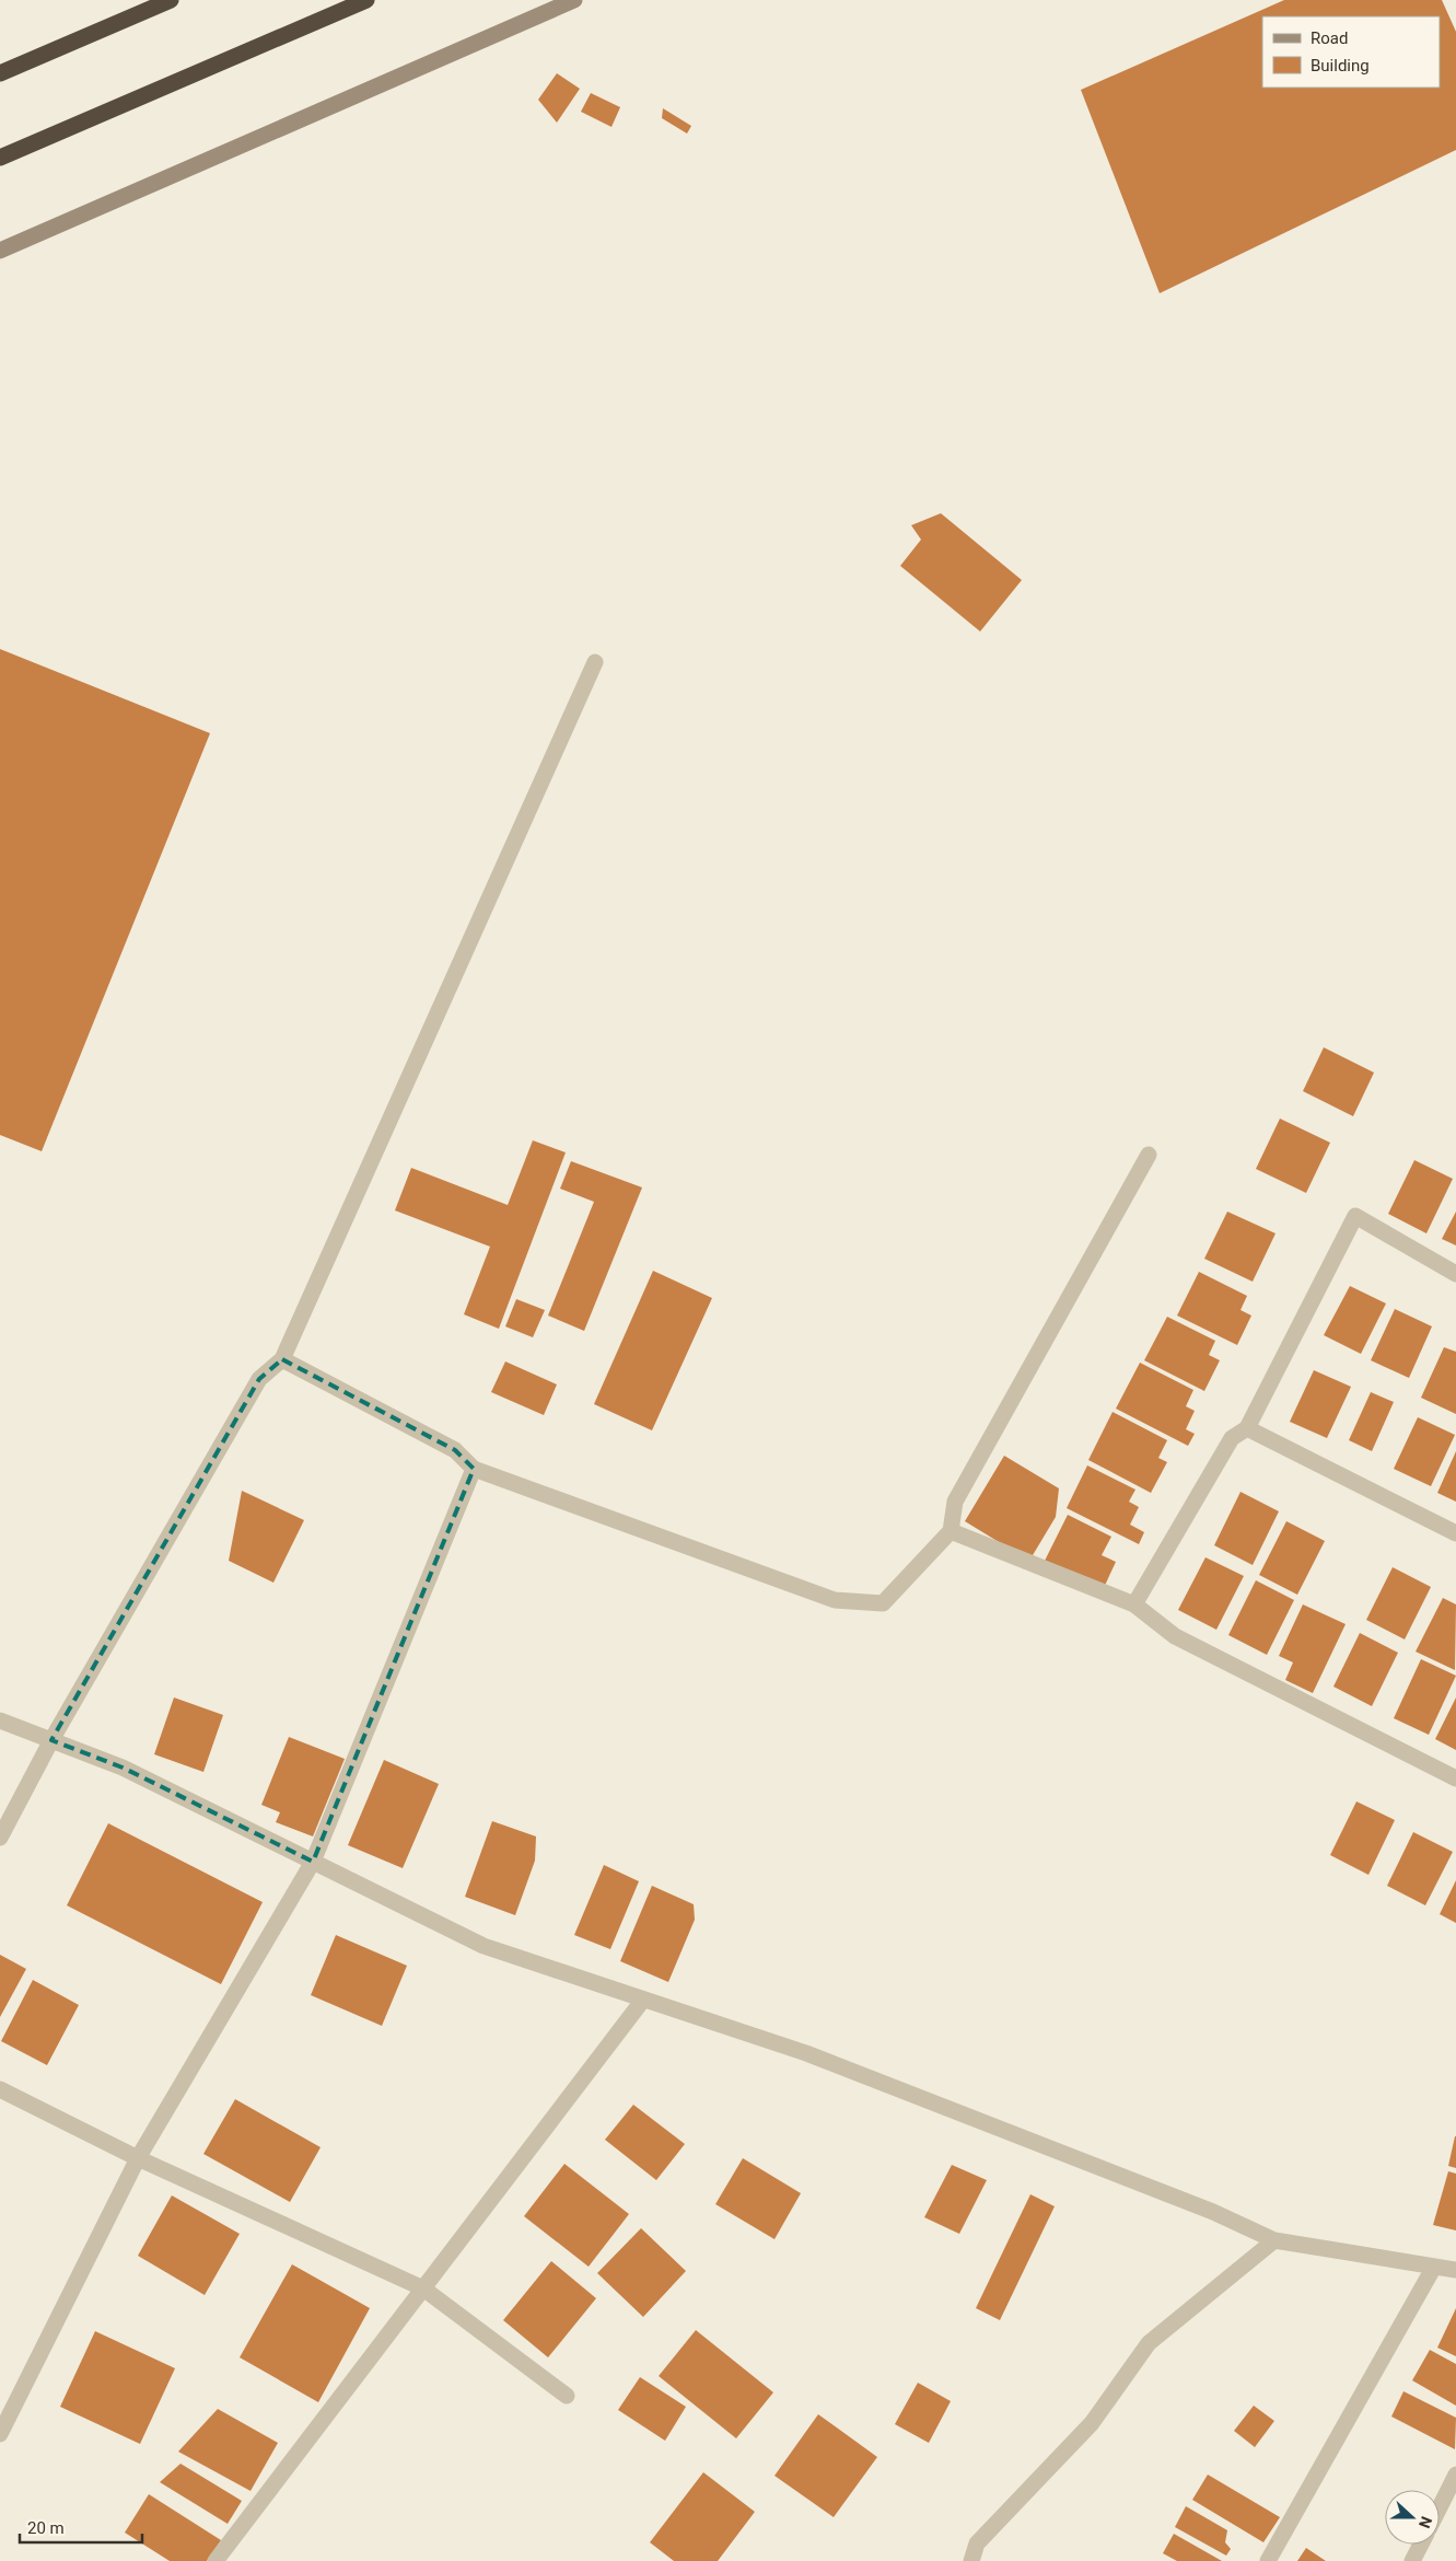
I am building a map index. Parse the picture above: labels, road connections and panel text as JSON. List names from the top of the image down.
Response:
{
  "legend": ["Road", "Building"],
  "scale_bar": "20 m",
  "north": "right"
}
